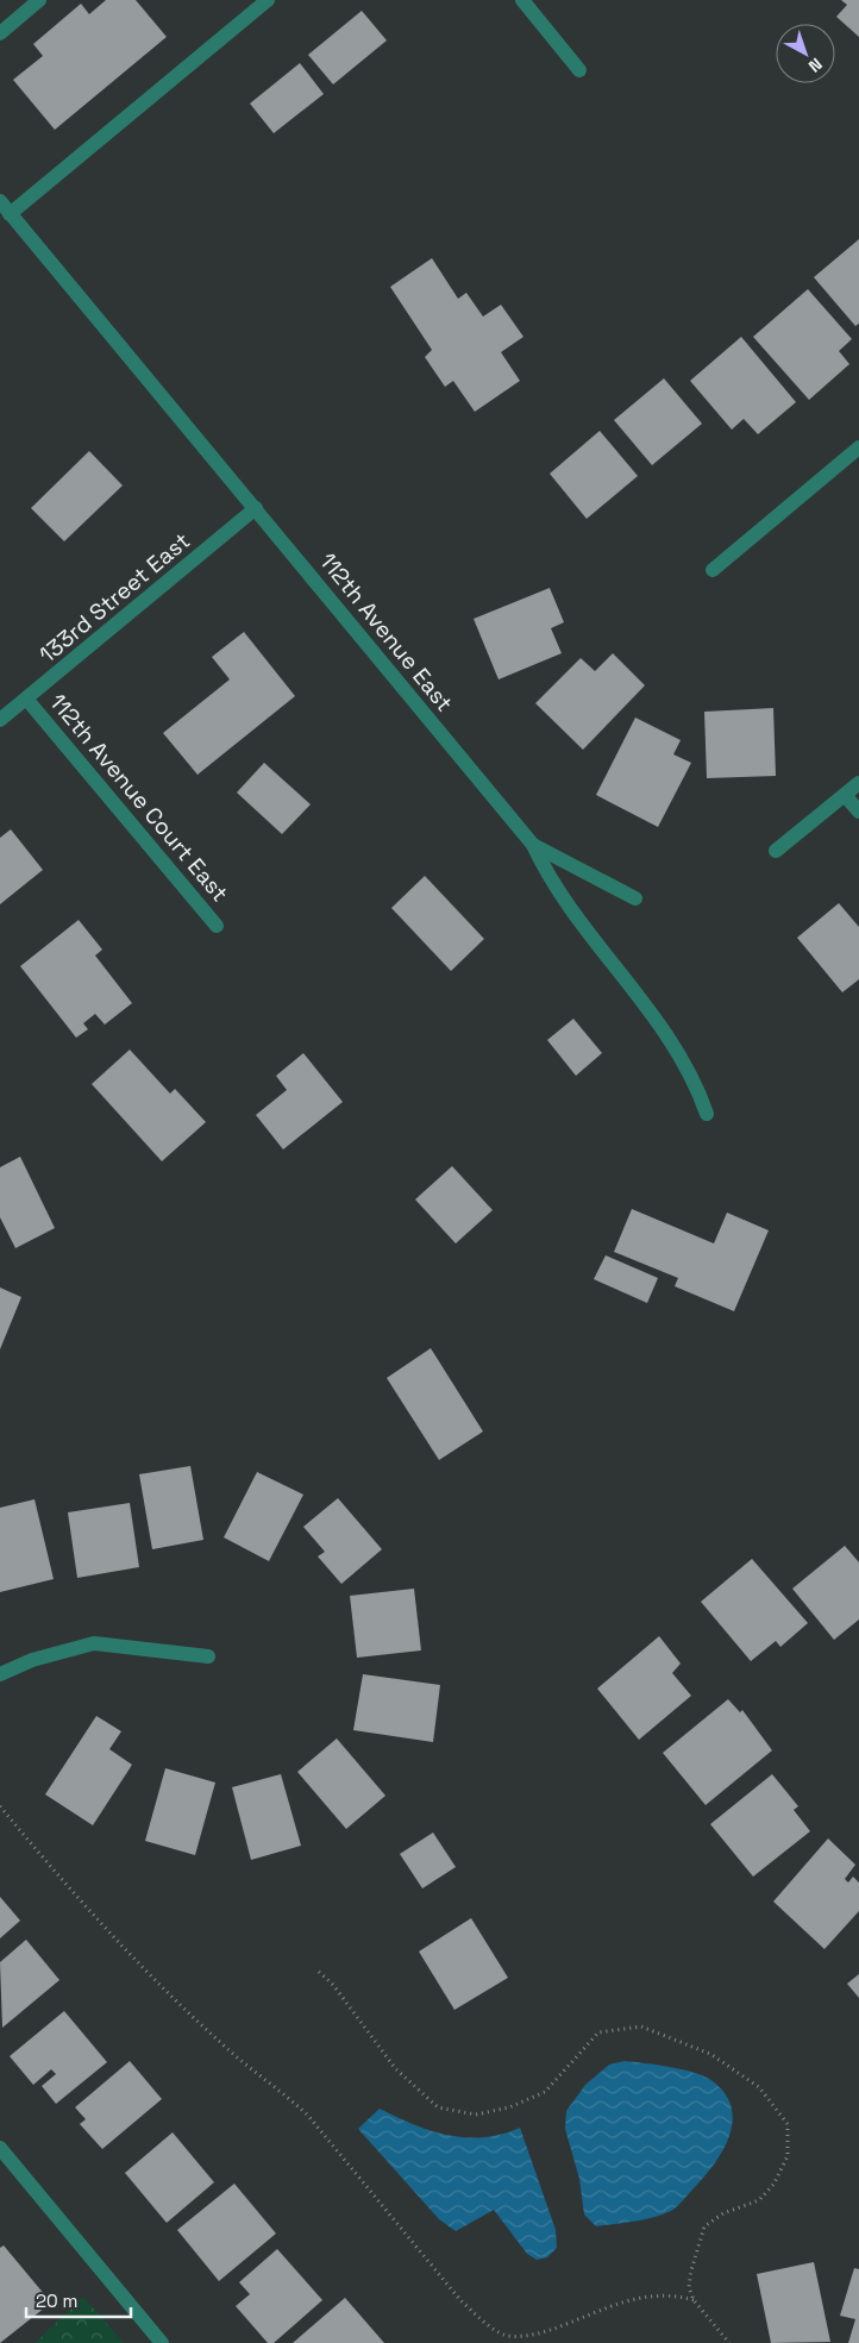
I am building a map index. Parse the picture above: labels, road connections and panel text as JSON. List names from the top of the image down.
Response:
{
  "streets": {
    "street": ["133rd Street East", "112th Avenue East", "112th Avenue Court East"]
  },
  "crossings": [
    ["133rd Street East", "112th Avenue East"],
    ["133rd Street East", "112th Avenue Court East"]
  ],
  "scale_bar": "20 m",
  "north": "bottom right"
}
